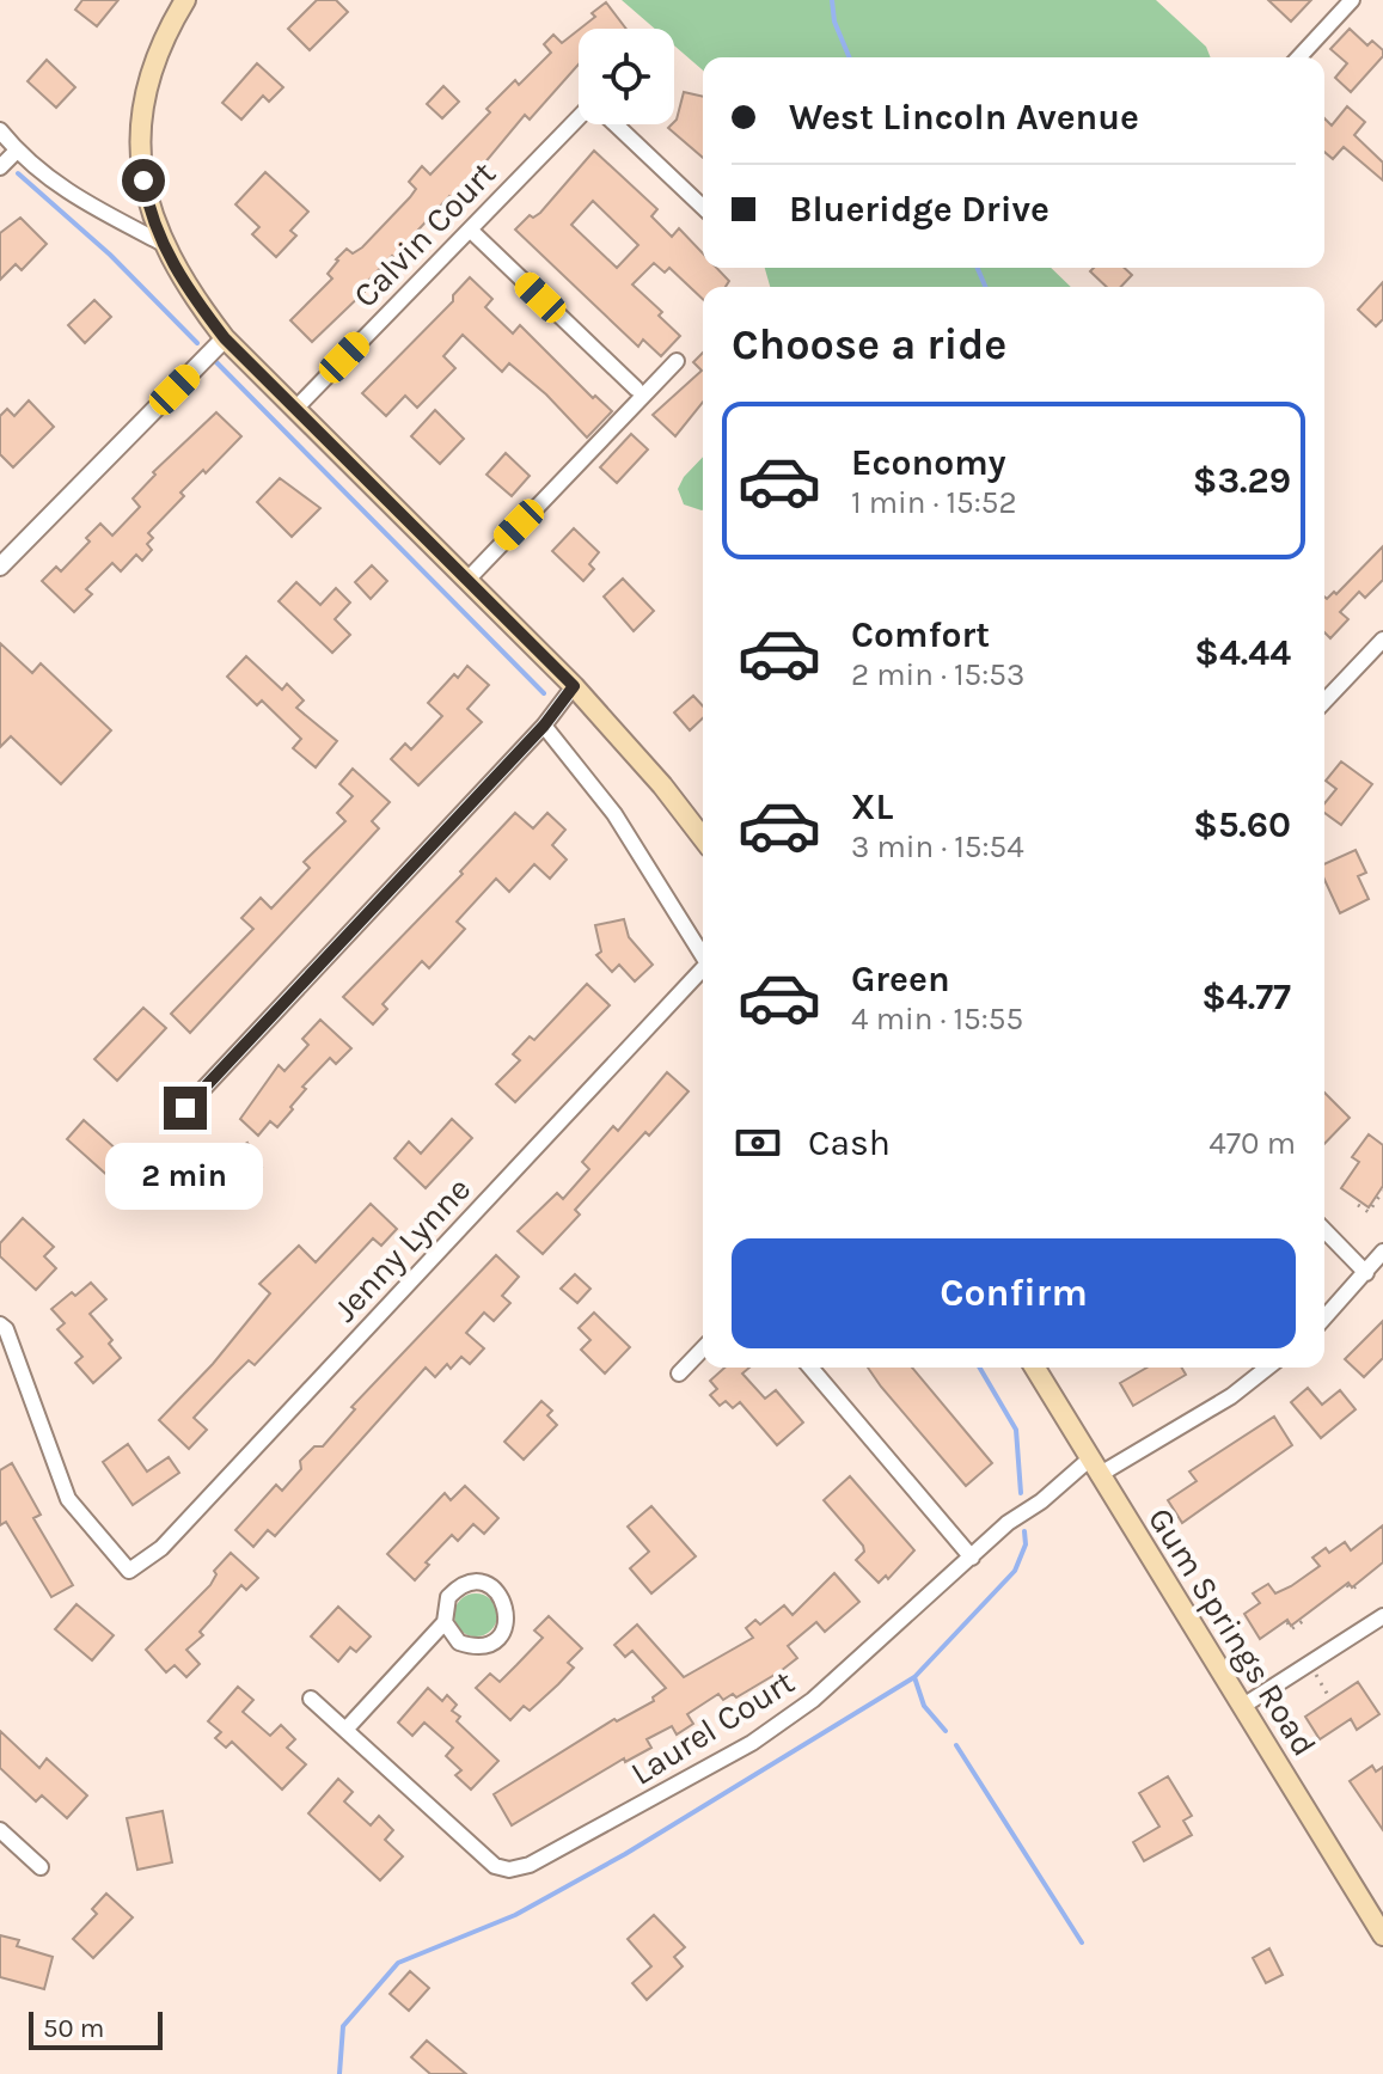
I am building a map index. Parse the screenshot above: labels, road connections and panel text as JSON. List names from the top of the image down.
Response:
{
  "streets": {
    "main road": ["Gum Springs Road"],
    "street": ["Calvin Court", "Jenny Lynne", "Laurel Court"]
  },
  "crossings": [
    ["Gum Springs Road", "Laurel Court"]
  ],
  "scale_bar": "50 m",
  "page": {
    "banner": ["West Lincoln Avenue", "Blueridge Drive"],
    "heading": "Choose a ride",
    "list": [
      {
        "name": "Economy",
        "note": "1 min · 15:52",
        "value": "$3.29"
      },
      {
        "name": "Comfort",
        "note": "2 min · 15:53",
        "value": "$4.44"
      },
      {
        "name": "XL",
        "note": "3 min · 15:54",
        "value": "$5.60"
      },
      {
        "name": "Green",
        "note": "4 min · 15:55",
        "value": "$4.77"
      }
    ],
    "pay": ["Cash", "470 m"],
    "bubble": "2 min",
    "buttons": "Confirm",
    "scale": "50 m"
  }
}
